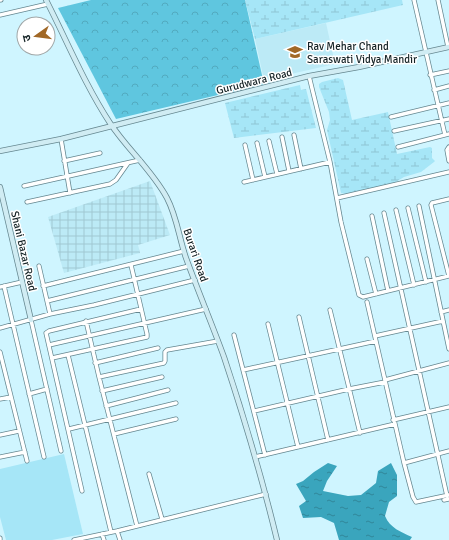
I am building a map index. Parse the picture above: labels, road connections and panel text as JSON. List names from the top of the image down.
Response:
{
  "streets": {
    "street": ["Gurudwara Road", "Shani Bazar Road", "Burari Road"]
  },
  "crossings": [
    ["Gurudwara Road", "Burari Road"]
  ],
  "places": {
    "school or university": ["Rav Mehar Chand Saraswati Vidya Mandir"]
  },
  "north": "left"
}
